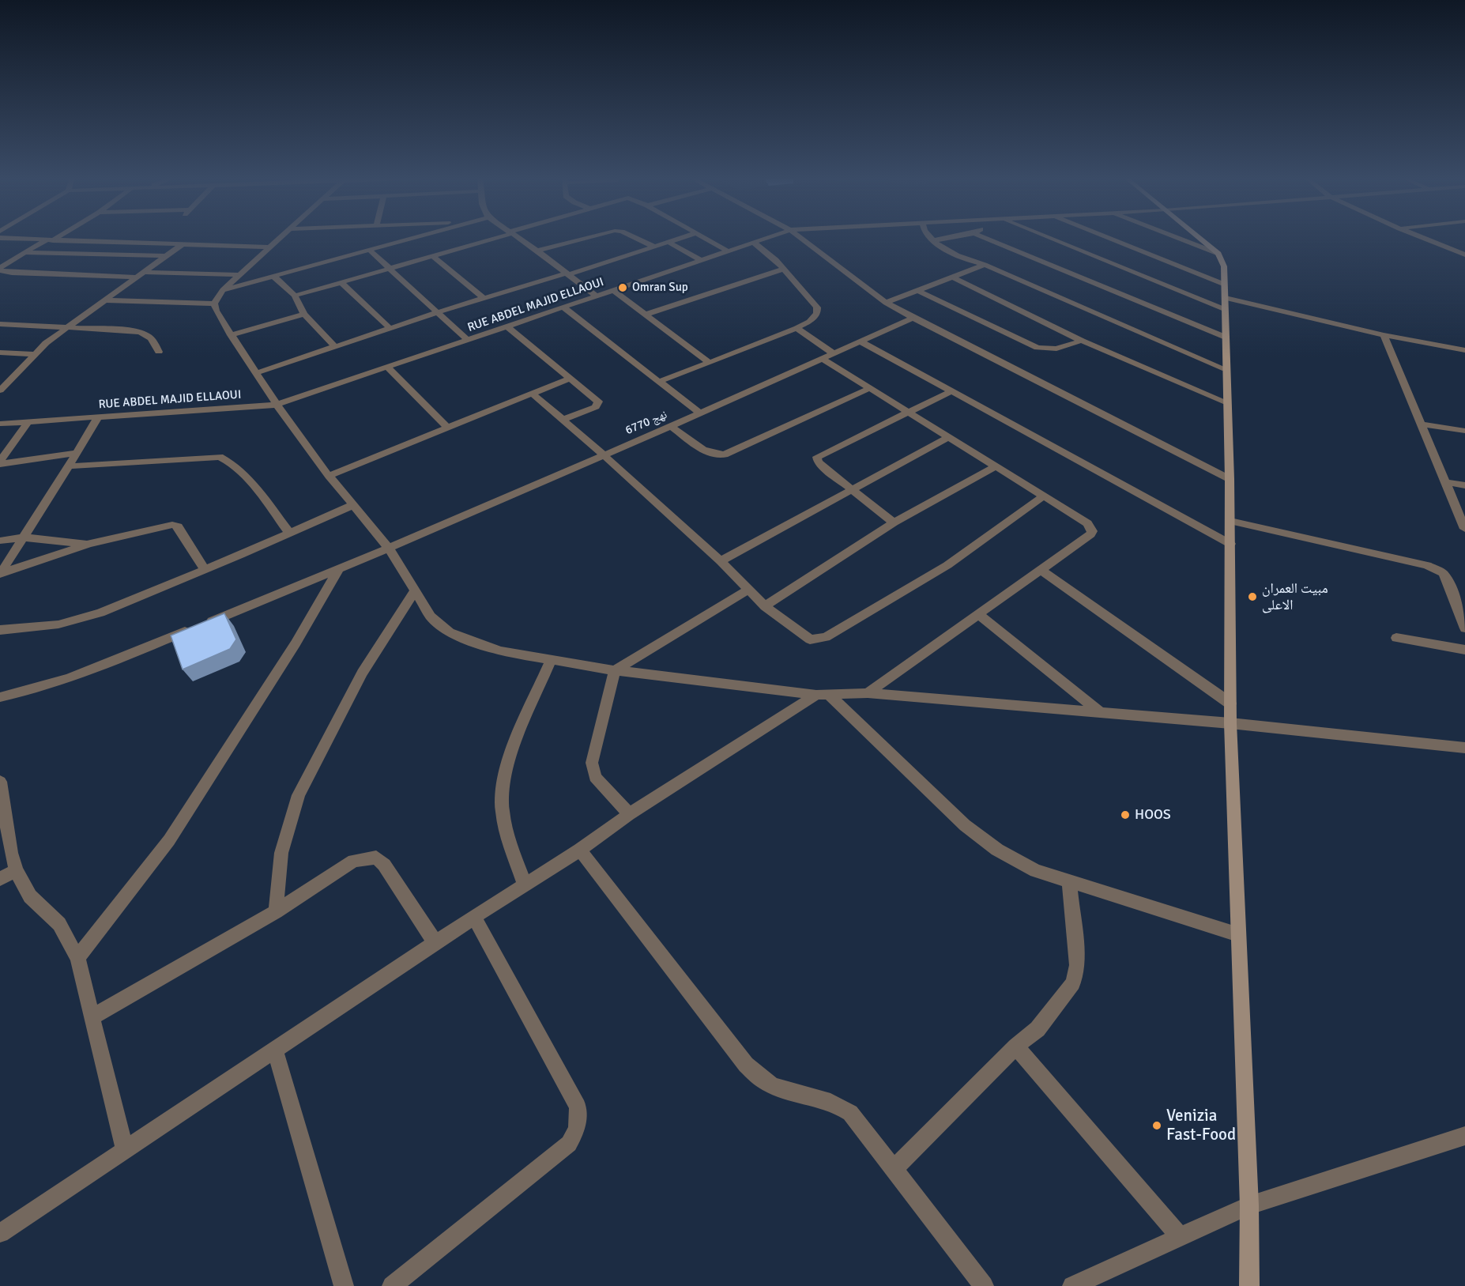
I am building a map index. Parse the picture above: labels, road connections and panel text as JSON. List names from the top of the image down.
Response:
{
  "streets": {
    "street": ["RUE ABDEL MAJID ELLAOUI", "نهج 6770"]
  },
  "places": [
    "Omran Sup",
    "مبيت العمران الاعلى",
    "HOOS",
    "Venizia Fast-Food"
  ]
}
